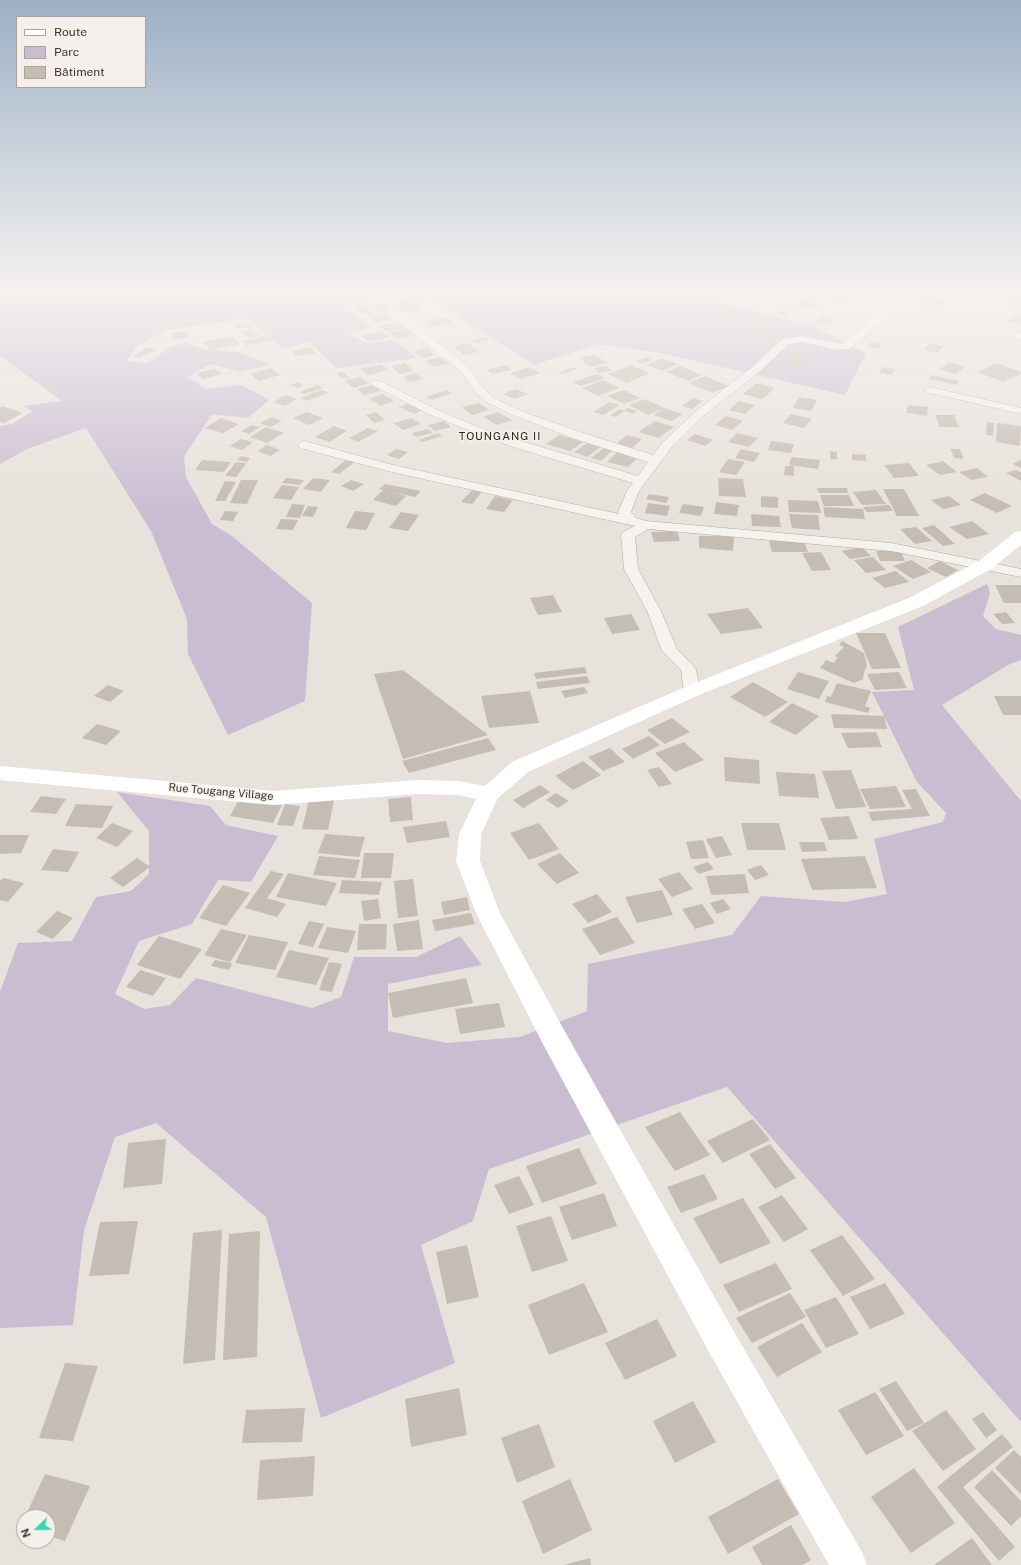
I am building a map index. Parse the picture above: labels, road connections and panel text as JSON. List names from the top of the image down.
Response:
{
  "streets": {
    "street": ["Rue Tougang Village"]
  },
  "districts": ["TOUNGANG II"],
  "legend": ["Route", "Parc", "Bâtiment"],
  "north": "left"
}
